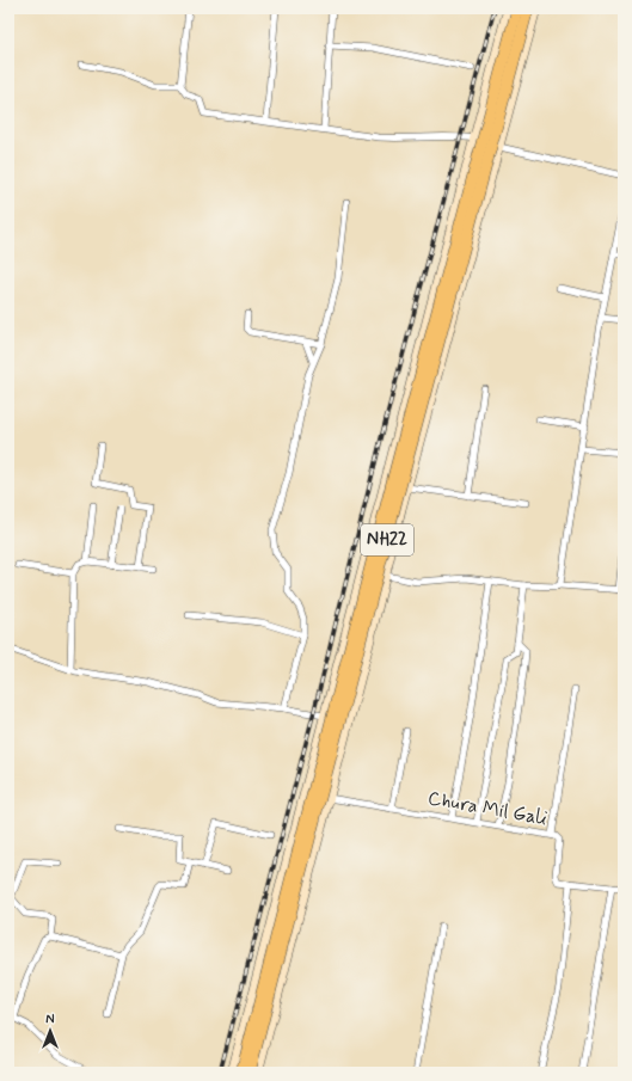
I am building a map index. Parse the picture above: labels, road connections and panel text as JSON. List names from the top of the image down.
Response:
{
  "streets": {
    "highway": ["NH22"],
    "street": ["Chura Mil Gali"]
  },
  "north": "top"
}
